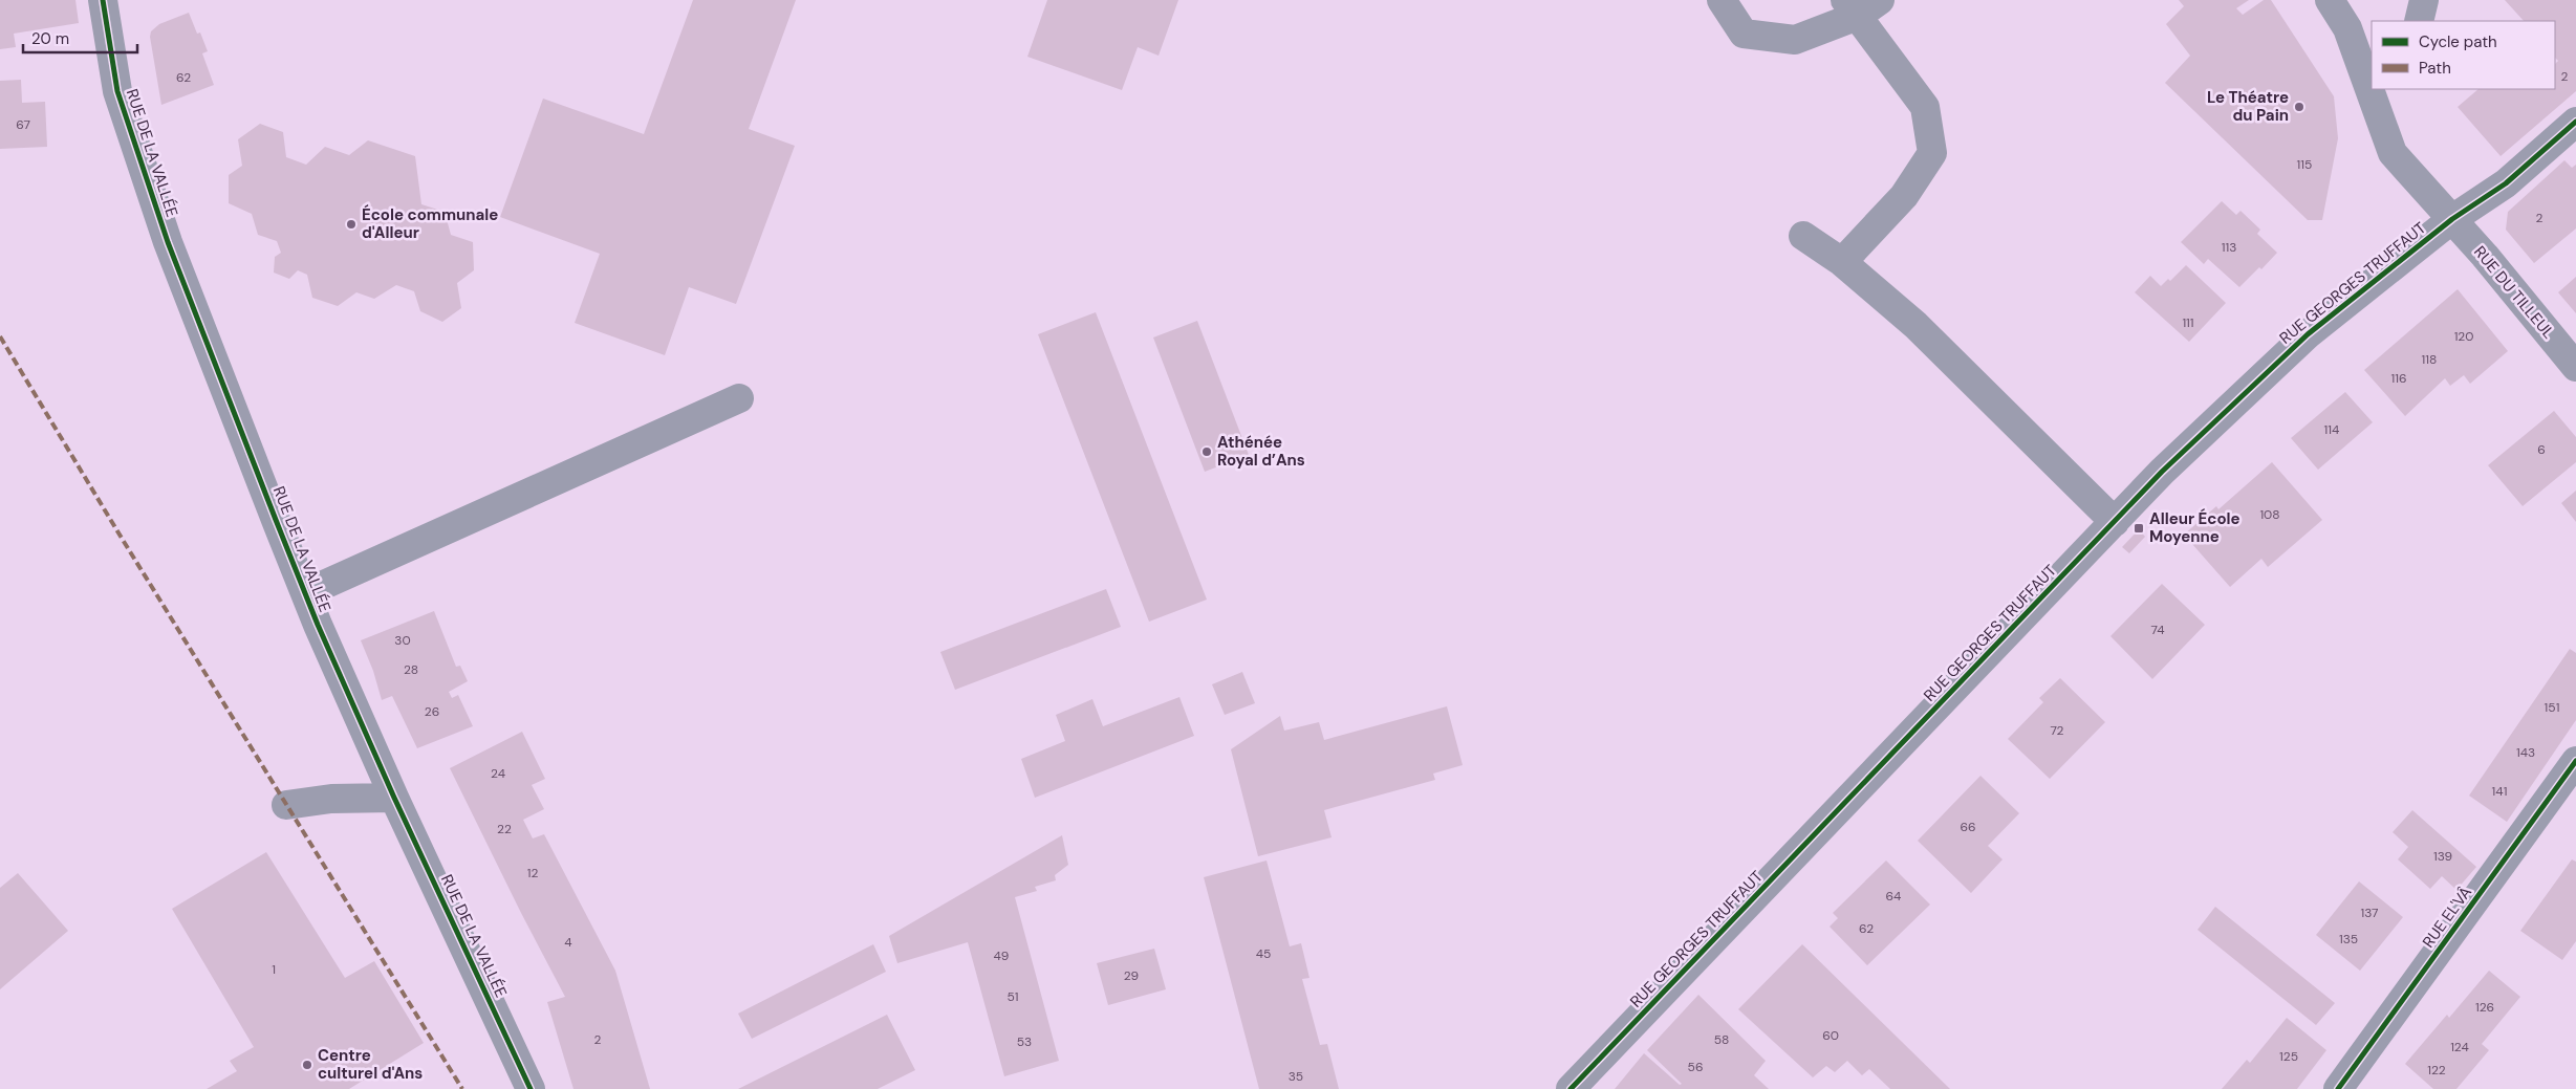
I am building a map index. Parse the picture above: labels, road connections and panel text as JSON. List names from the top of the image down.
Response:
{
  "streets": {
    "street": [
      "RUE DE LA VALLÉE",
      "RUE GEORGES TRUFFAUT",
      "RUE DU TILLEUL",
      "RUE EL'VÂ"
    ]
  },
  "crossings": [
    ["RUE GEORGES TRUFFAUT", "RUE DU TILLEUL"]
  ],
  "places": {
    "other": [
      "Le Théatre du Pain",
      "École communale d'Alleur",
      "Athénée Royal d’Ans",
      "Centre culturel d'Ans"
    ],
    "transit": ["Alleur École Moyenne"]
  },
  "house_numbers": [
    "2",
    "62",
    "67",
    "115",
    "2",
    "113",
    "111",
    "120",
    "118",
    "116",
    "114",
    "6",
    "108",
    "74",
    "30",
    "28",
    "151",
    "26",
    "72",
    "143",
    "24",
    "141",
    "66",
    "22",
    "139",
    "12",
    "64",
    "137",
    "62",
    "135",
    "4",
    "45",
    "49",
    "1",
    "29",
    "51",
    "126",
    "60",
    "2",
    "58",
    "53",
    "124",
    "125",
    "56",
    "122",
    "35"
  ],
  "legend": ["Cycle path", "Path"],
  "scale_bar": "20 m"
}
